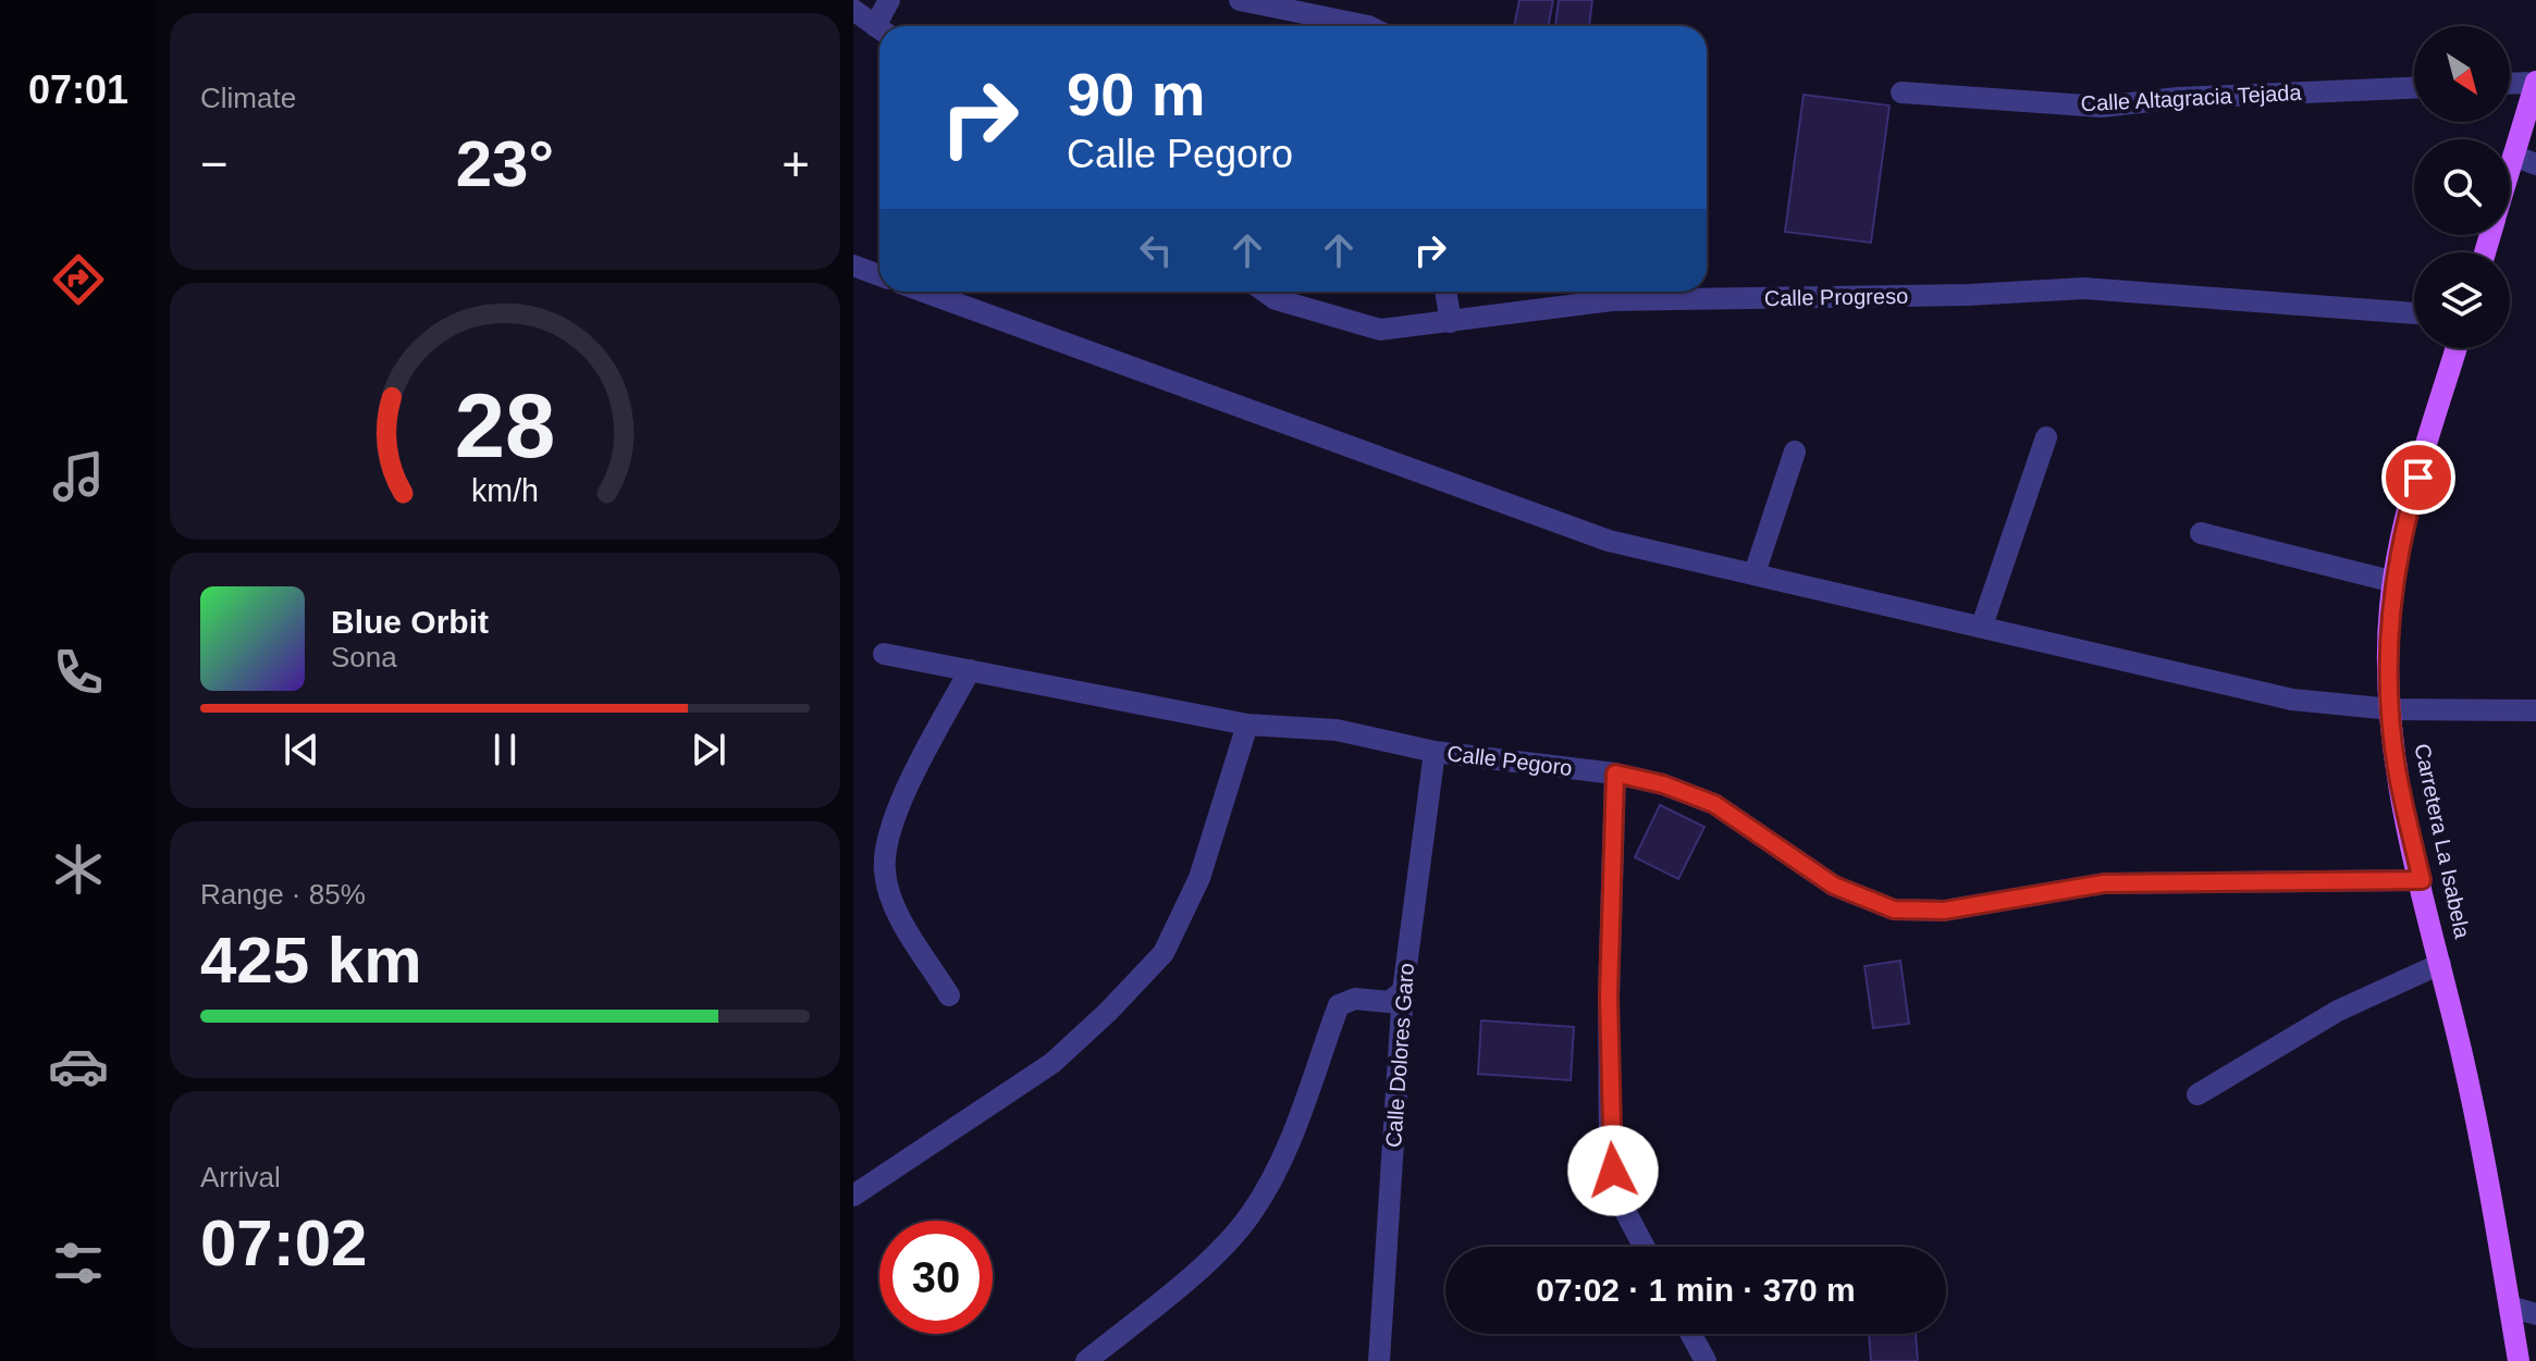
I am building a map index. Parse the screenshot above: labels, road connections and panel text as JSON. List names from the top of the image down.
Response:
{
  "streets": {
    "main road": ["Carretera La Isabela"],
    "street": [
      "Calle Altagracia Tejada",
      "Calle Progreso",
      "Calle Pegoro",
      "Calle Dolores Garo"
    ]
  },
  "crossings": [
    ["Calle Pegoro", "Carretera La Isabela"],
    ["Calle Pegoro", "Calle Dolores Garo"]
  ],
  "north": "bottom right",
  "page": {
    "tabs": "07:01",
    "tile": [
      "Climate",
      ["Range · 85%", "425 km"],
      ["Arrival", "07:02"]
    ],
    "turn": ["90 m", "Calle Pegoro"],
    "heat": ["−", "23°", "+"],
    "song": ["Blue Orbit", "Sona"],
    "limit": "30",
    "trip": "07:02 · 1 min · 370 m",
    "gauge": ["28", "km/h"]
  }
}
